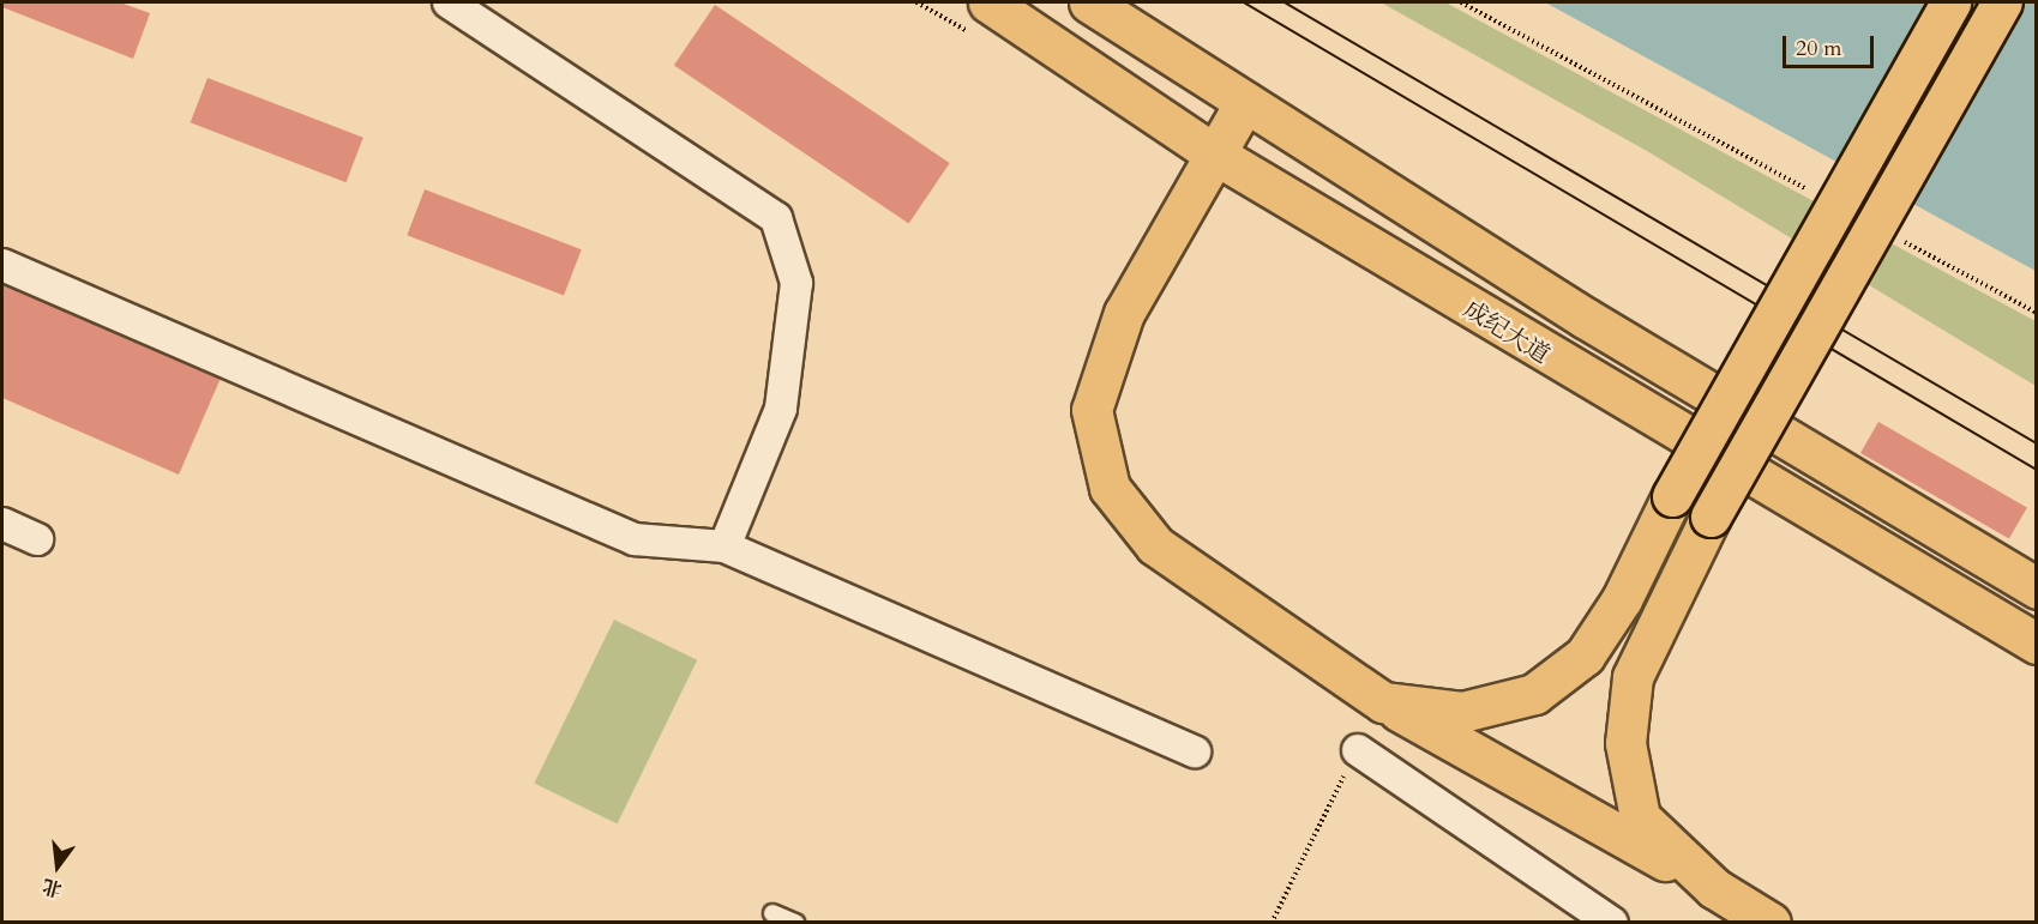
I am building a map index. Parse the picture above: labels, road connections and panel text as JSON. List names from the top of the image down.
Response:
{
  "streets": {
    "main road": ["成纪大道"]
  },
  "scale_bar": "20 m",
  "north": "bottom"
}
